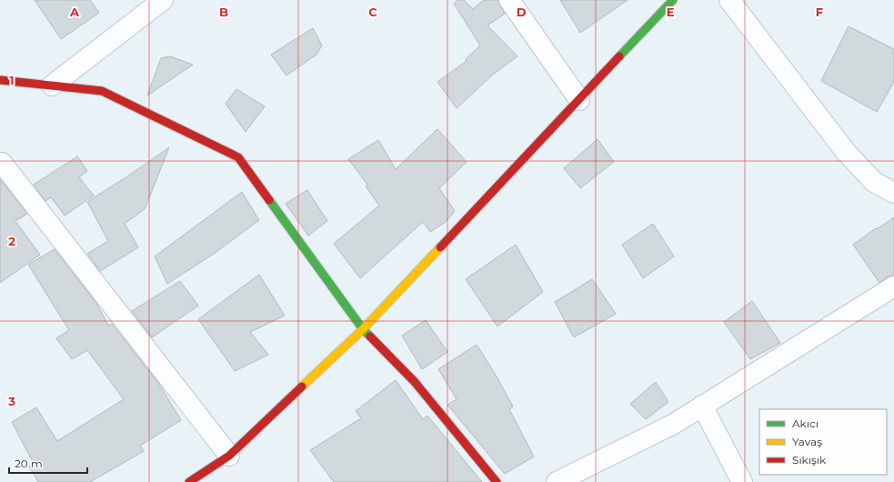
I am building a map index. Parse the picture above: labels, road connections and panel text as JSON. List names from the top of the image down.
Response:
{
  "legend": ["Akıcı", "Yavaş", "Sıkışık"],
  "scale_bar": "20 m",
  "grid": {
    "columns": [
      "A",
      "B",
      "C",
      "D",
      "E",
      "F"
    ],
    "rows": ["1", "2", "3"]
  }
}
